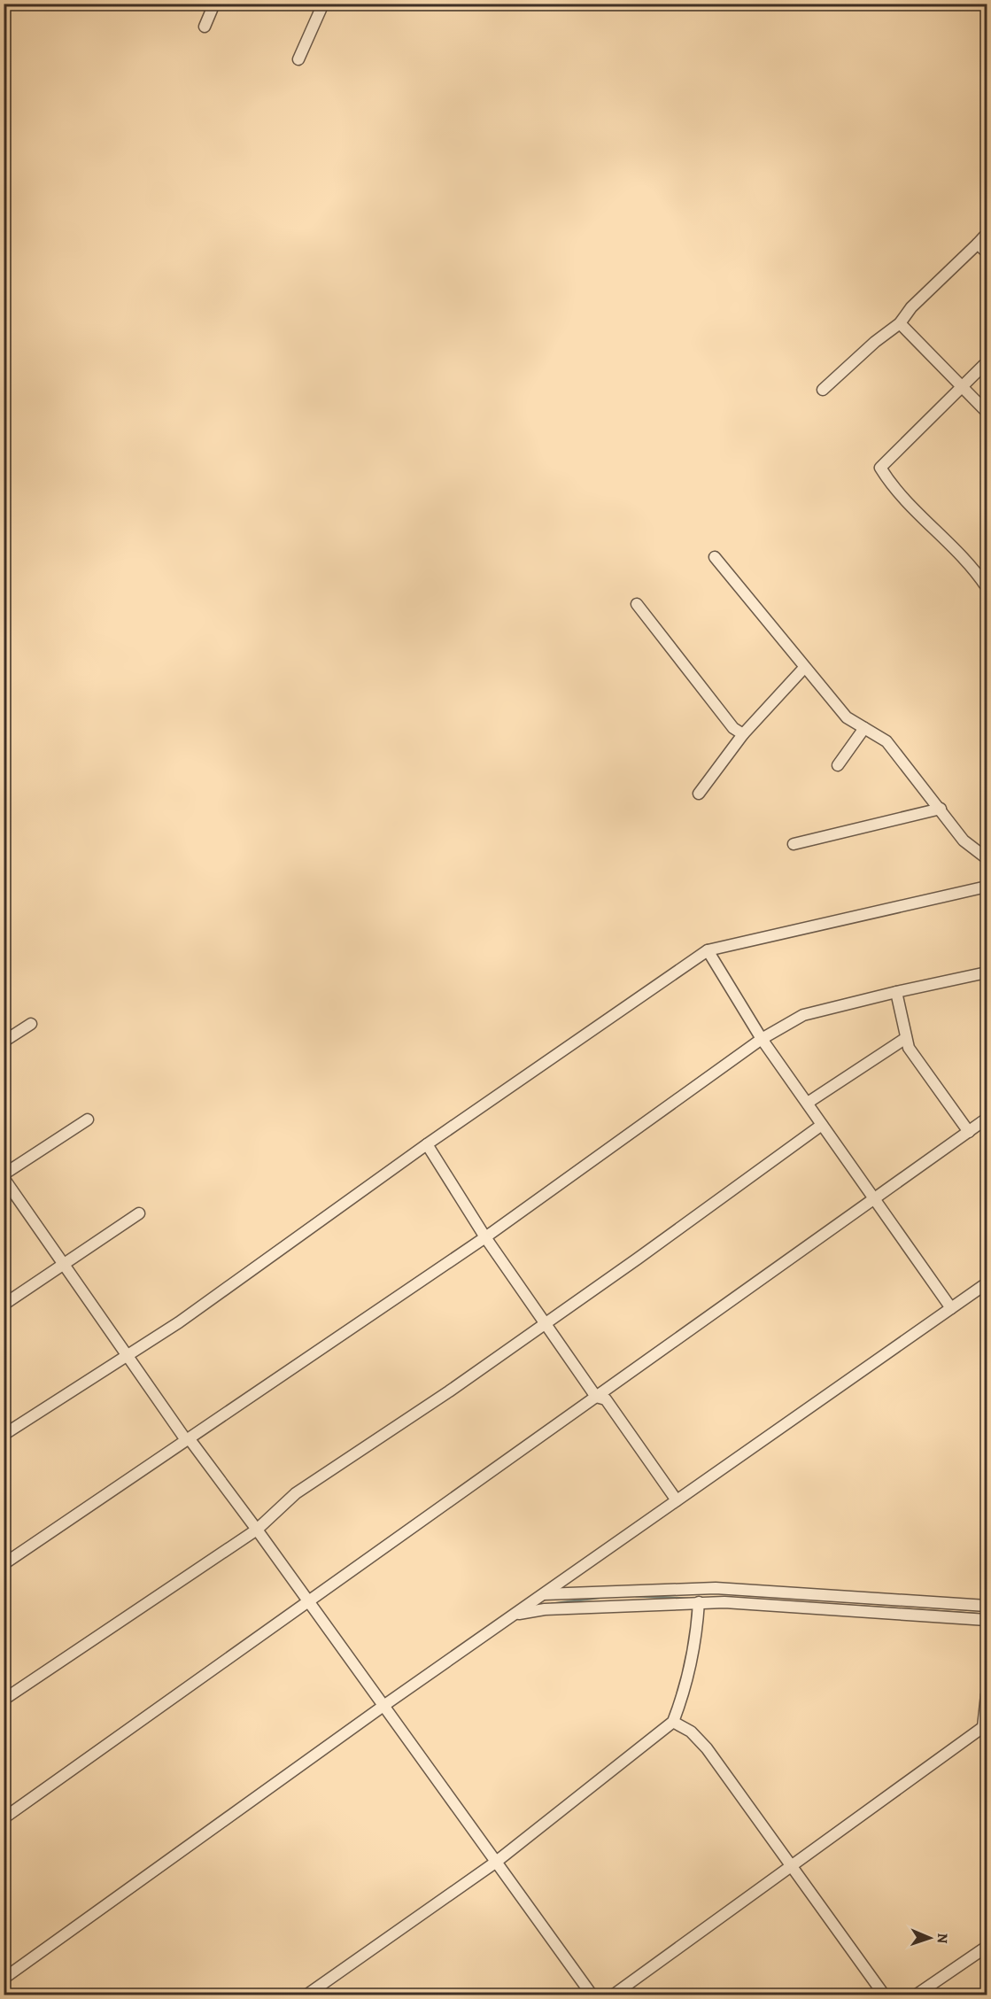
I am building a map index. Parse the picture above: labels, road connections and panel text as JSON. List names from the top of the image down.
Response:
{
  "north": "right"
}
